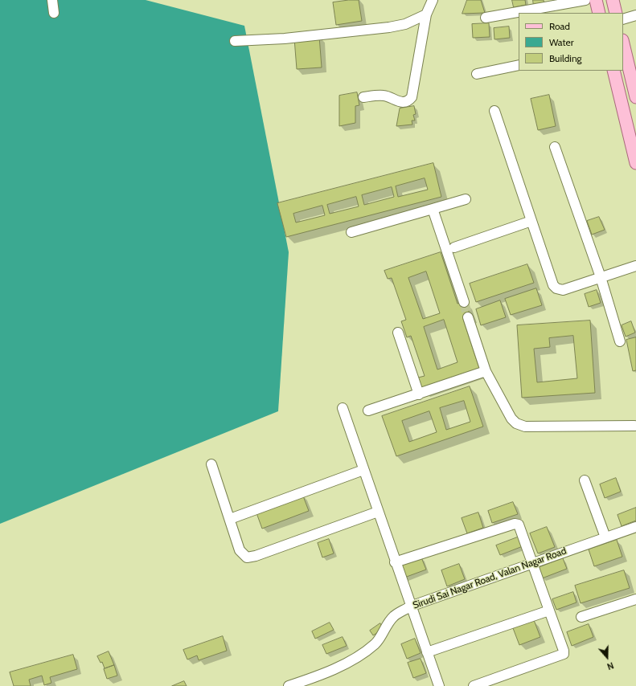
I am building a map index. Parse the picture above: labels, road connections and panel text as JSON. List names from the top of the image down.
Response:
{
  "streets": {
    "street": ["Sirudi Sai Nagar Road, Valan Nagar Road"]
  },
  "legend": ["Road", "Water", "Building"],
  "north": "bottom"
}
